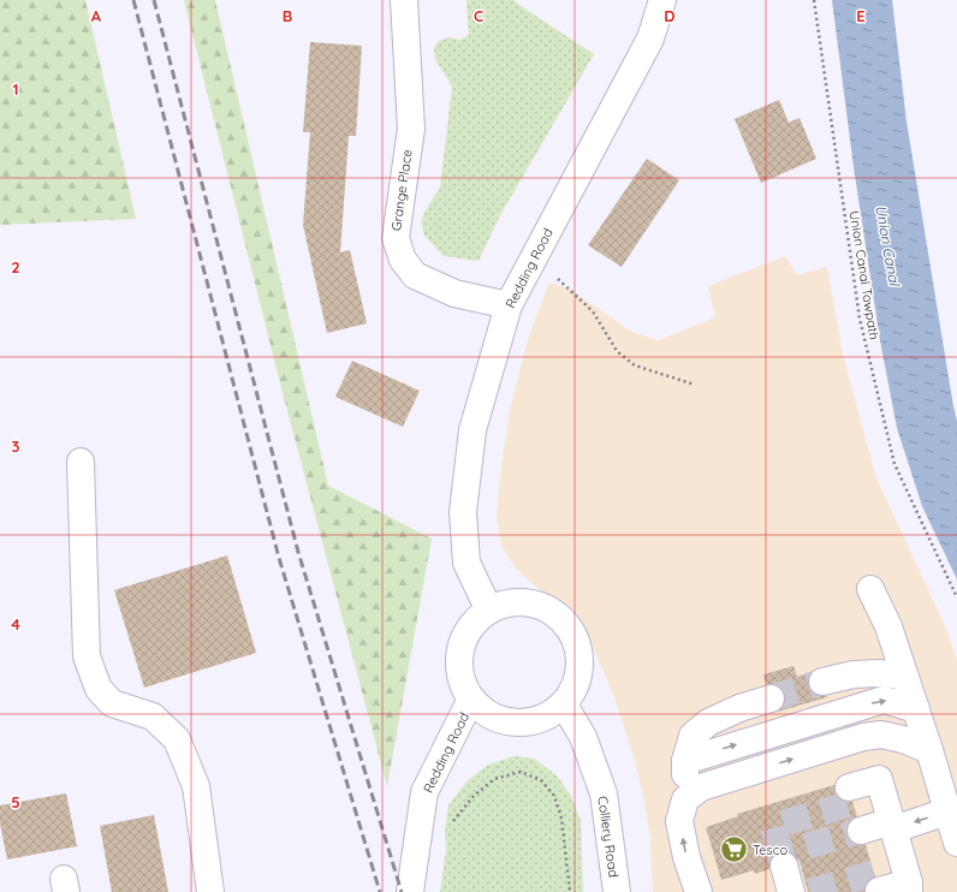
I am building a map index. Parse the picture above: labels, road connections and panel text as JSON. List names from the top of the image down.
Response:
{
  "streets": {
    "main road": ["Grange Place", "Redding Road", "Colliery Road"],
    "path": ["Union Canal Towpath"]
  },
  "crossings": [
    ["Grange Place", "Redding Road"],
    ["Redding Road", "Colliery Road"]
  ],
  "water": ["Union Canal"],
  "places": {
    "supermarket": ["Tesco"]
  },
  "grid": {
    "columns": [
      "A",
      "B",
      "C",
      "D",
      "E"
    ],
    "rows": [
      "1",
      "2",
      "3",
      "4",
      "5"
    ]
  }
}
